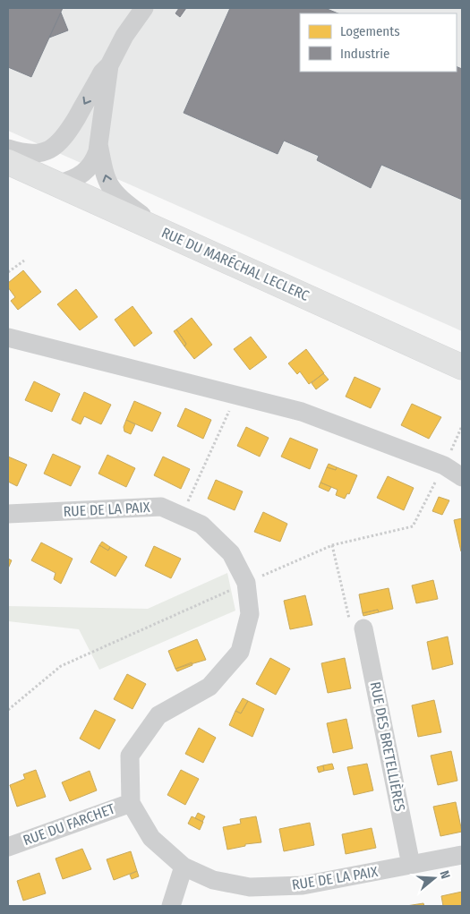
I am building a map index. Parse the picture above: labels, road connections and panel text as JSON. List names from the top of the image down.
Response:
{
  "streets": {
    "main road": ["RUE DU MARÉCHAL LECLERC"],
    "street": ["RUE DE LA PAIX", "RUE DES BRETELLIÈRES", "RUE DU FARCHET"]
  },
  "crossings": [
    ["RUE DE LA PAIX", "RUE DES BRETELLIÈRES"],
    ["RUE DE LA PAIX", "RUE DU FARCHET"]
  ],
  "legend": ["Logements", "Industrie"],
  "north": "right"
}
